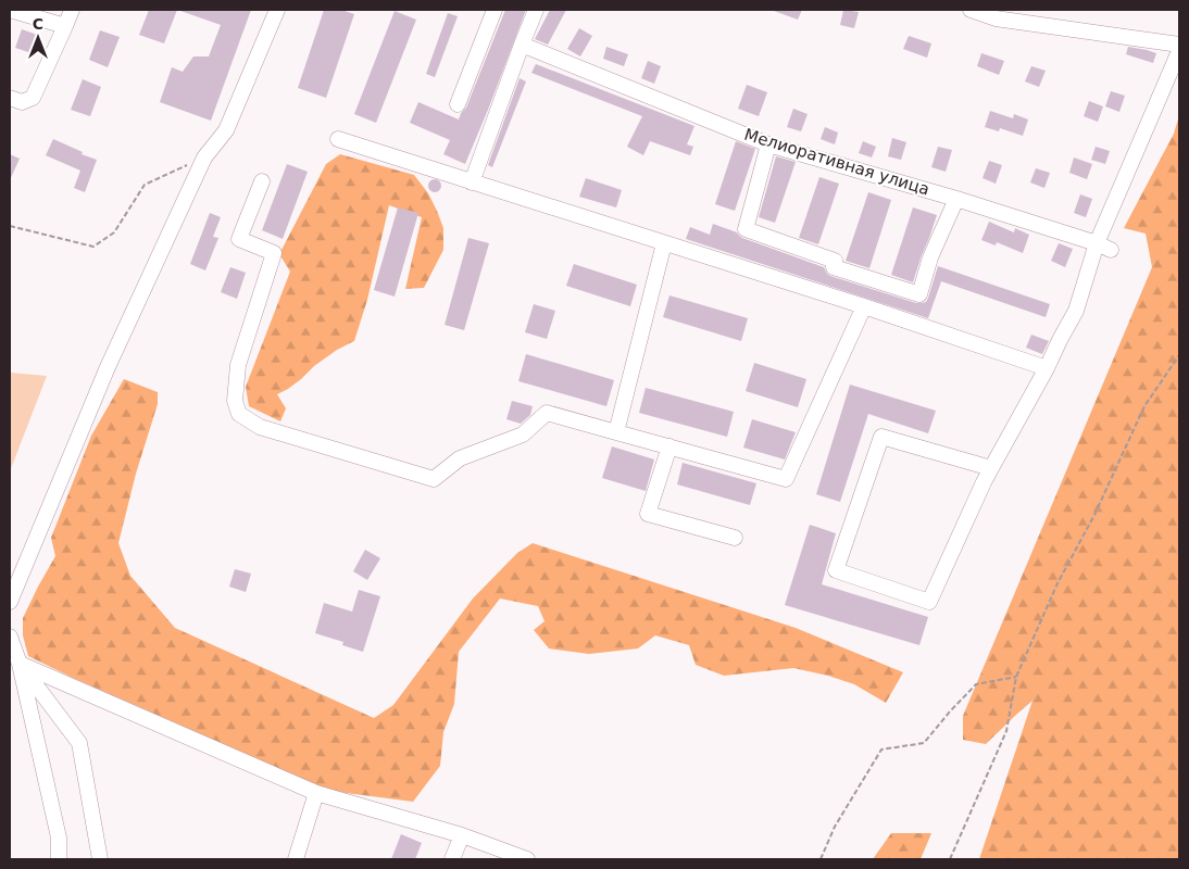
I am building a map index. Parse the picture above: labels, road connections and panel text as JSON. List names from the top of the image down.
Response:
{
  "streets": {
    "street": ["Мелиоративная улица"]
  },
  "north": "top"
}
